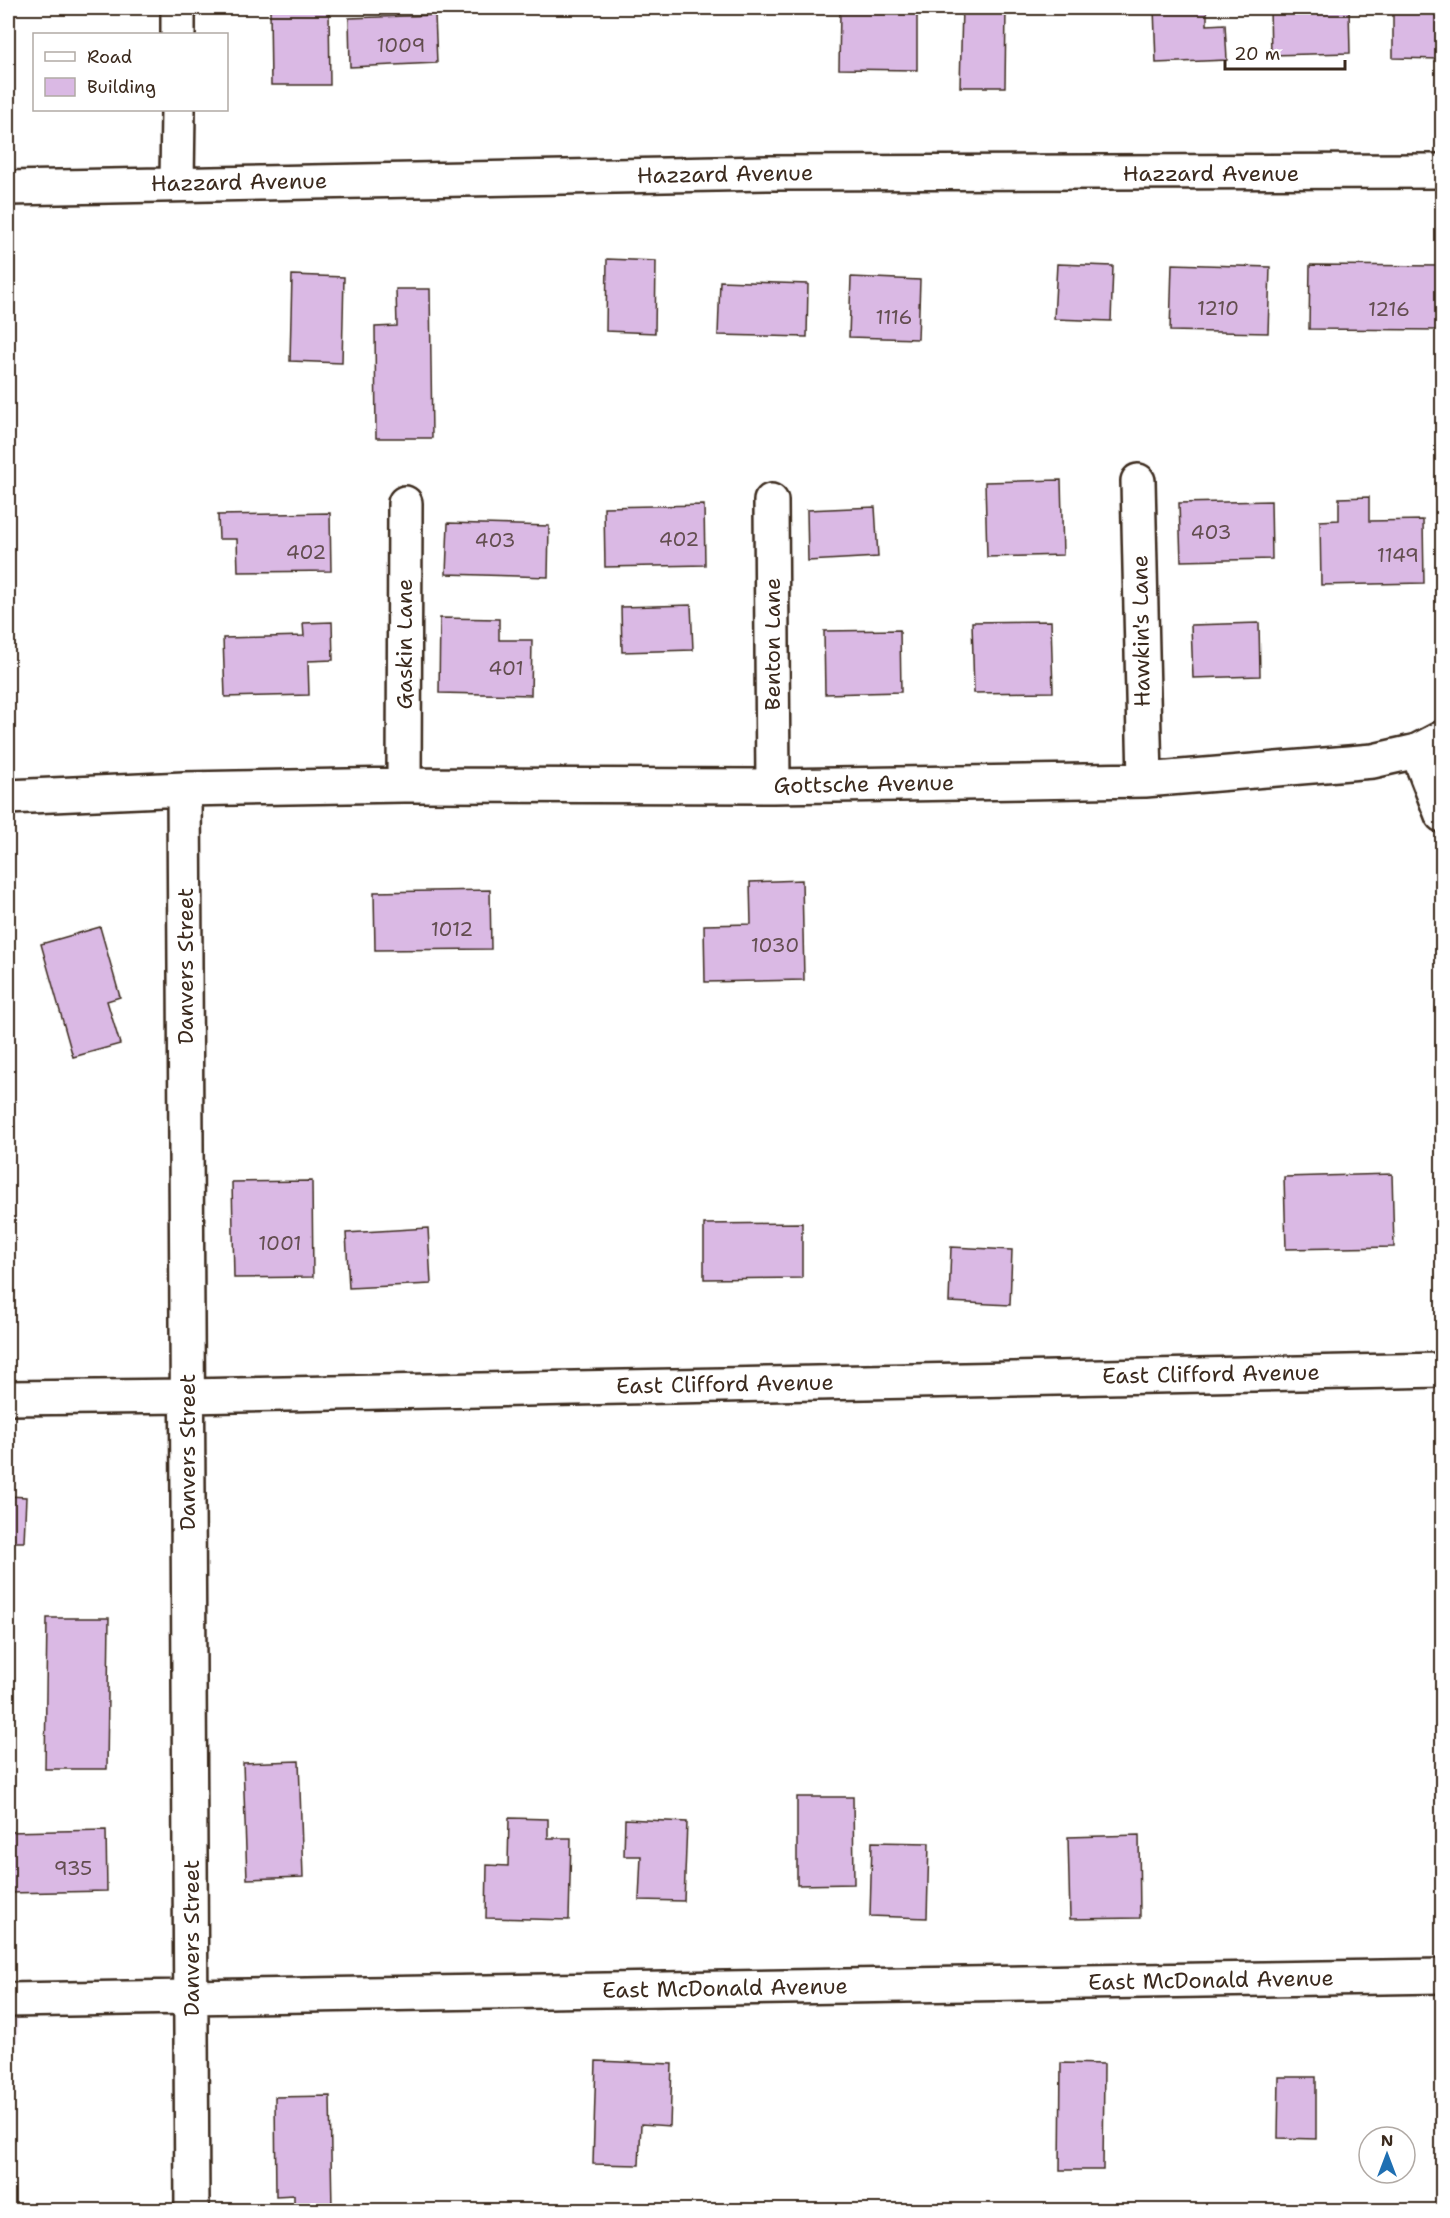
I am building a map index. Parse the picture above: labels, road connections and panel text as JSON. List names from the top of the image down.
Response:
{
  "streets": {
    "street": [
      "Hazzard Avenue",
      "Hawkin's Lane",
      "Gaskin Lane",
      "Benton Lane",
      "Gottsche Avenue",
      "Danvers Street",
      "East Clifford Avenue",
      "East McDonald Avenue"
    ]
  },
  "crossings": [
    ["Hawkin's Lane", "Gottsche Avenue"],
    ["Gaskin Lane", "Gottsche Avenue"],
    ["Benton Lane", "Gottsche Avenue"],
    ["Gottsche Avenue", "Danvers Street"],
    ["Danvers Street", "East Clifford Avenue"],
    ["Danvers Street", "East McDonald Avenue"]
  ],
  "house_numbers": [
    "1009",
    "1210",
    "1216",
    "1116",
    "403",
    "402",
    "403",
    "402",
    "1149",
    "401",
    "1012",
    "1030",
    "1001",
    "935"
  ],
  "legend": ["Road", "Building"],
  "scale_bar": "20 m",
  "north": "top"
}
